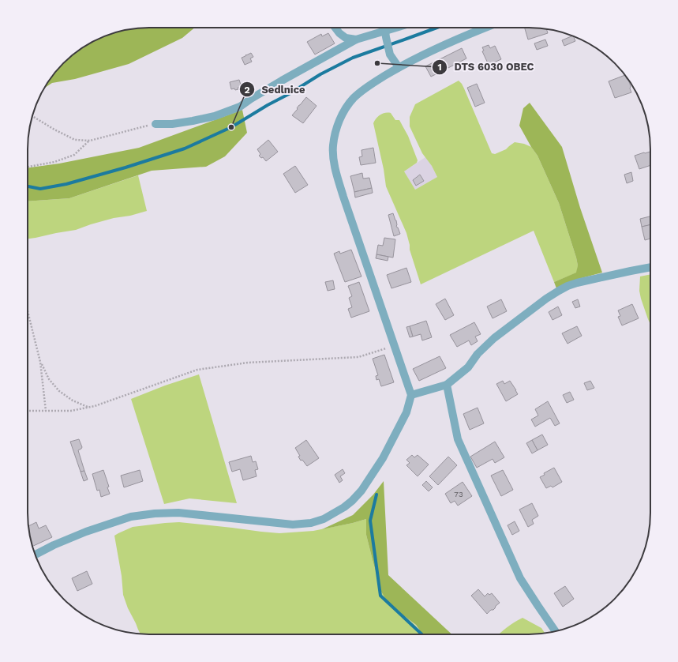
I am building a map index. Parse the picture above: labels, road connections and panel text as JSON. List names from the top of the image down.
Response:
{
  "places": ["DTS 6030 OBEC", "Sedlnice"],
  "house_numbers": ["73"]
}
